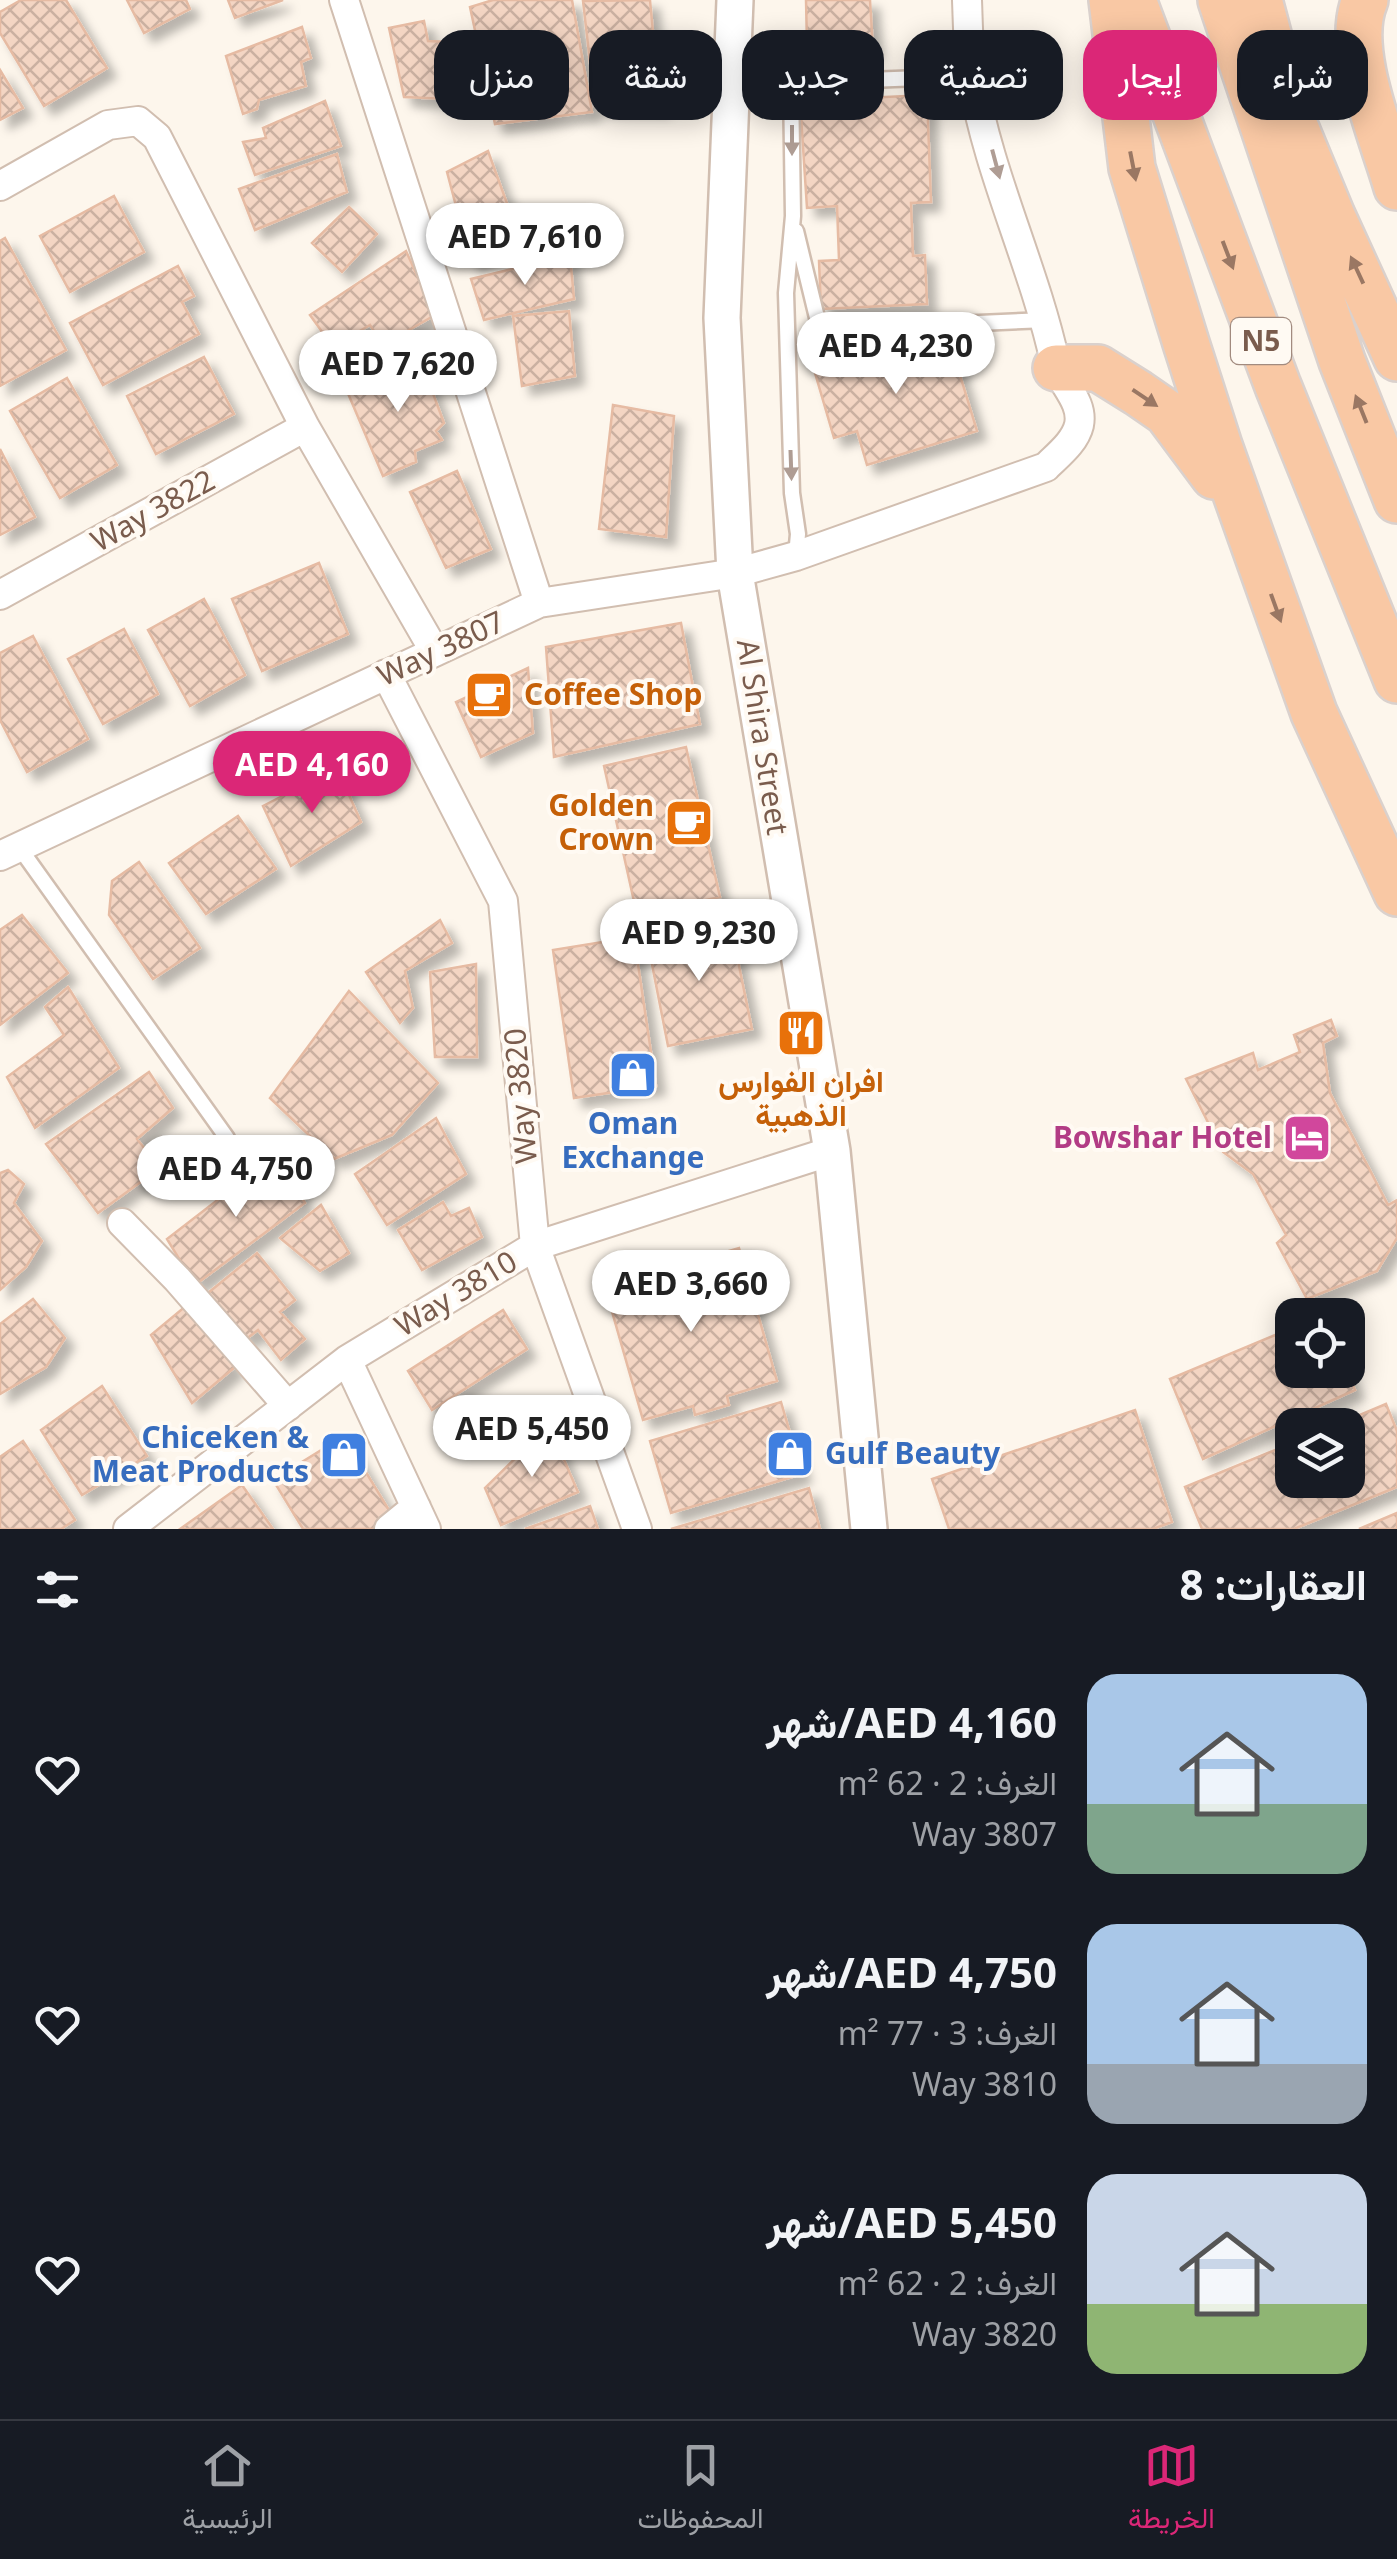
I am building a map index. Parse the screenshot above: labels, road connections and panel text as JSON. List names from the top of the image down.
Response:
{
  "streets": {
    "highway": ["N5"],
    "street": [
      "Way 3822",
      "Way 3807",
      "Al Shira Street",
      "Way 3820",
      "Way 3810"
    ]
  },
  "crossings": [
    ["Way 3807", "Al Shira Street"],
    ["Way 3807", "Way 3820"],
    ["Al Shira Street", "Way 3810"],
    ["Way 3820", "Way 3810"]
  ],
  "places": {
    "cafe": ["Coffee Shop", "Golden Crown"],
    "restaurant": ["افران الفوارس الذهبية"],
    "shop": ["Oman Exchange", "Gulf Beauty", "Chiceken & Meat Products"],
    "hotel": ["Bowshar Hotel"]
  },
  "page": {
    "chip": [
      "شراء",
      "إيجار",
      "تصفية",
      "جديد",
      "شقة",
      "منزل"
    ],
    "price": [
      "AED 7,610",
      "AED 4,230",
      "AED 7,620",
      "AED 4,160",
      "AED 9,230",
      "AED 4,750",
      "AED 3,660",
      "AED 5,450"
    ],
    "heading": "العقارات: 8",
    "list": [
      {
        "name": "AED 4,160/شهر",
        "note": "الغرف: 2 · 62 m² · Way 3807"
      },
      {
        "name": "AED 4,750/شهر",
        "note": "الغرف: 3 · 77 m² · Way 3810"
      },
      {
        "name": "AED 5,450/شهر",
        "note": "الغرف: 2 · 62 m² · Way 3820"
      }
    ],
    "tabs": ["الخريطة", "المحفوظات", "الرئيسية"]
  }
}
